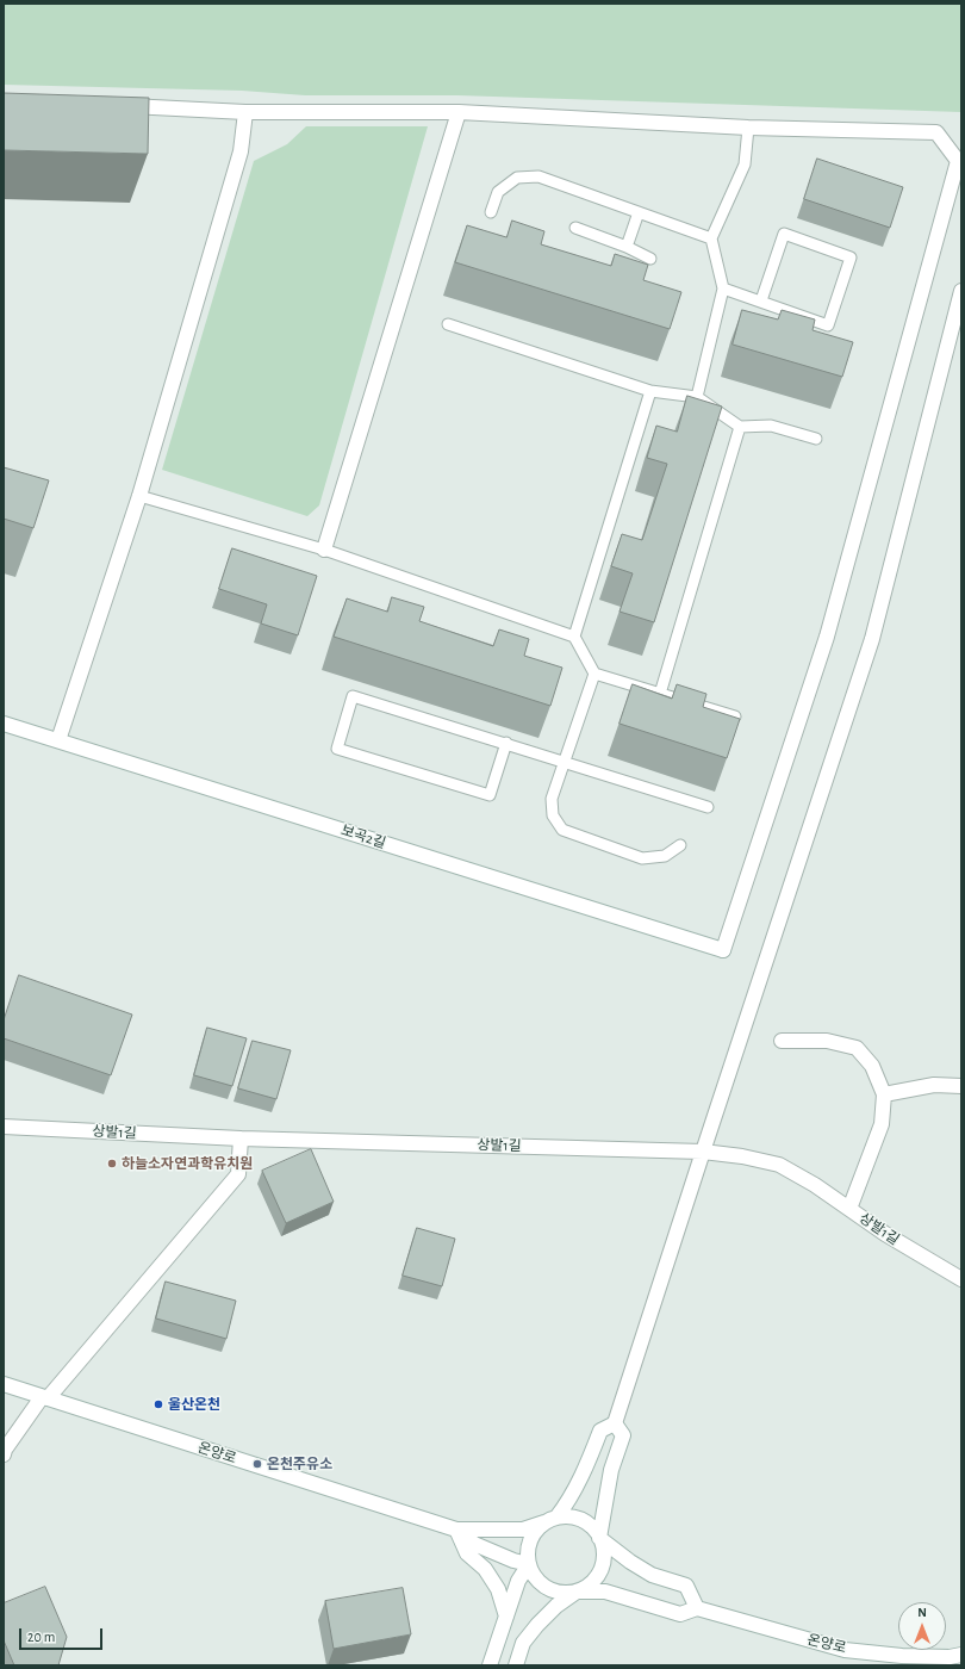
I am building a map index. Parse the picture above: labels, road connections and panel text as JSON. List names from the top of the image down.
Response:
{
  "streets": {
    "street": ["보곡2길", "상발1길", "온양로"]
  },
  "places": ["하늘소자연과학유치원", "울산온천", "온천주유소"],
  "scale_bar": "20 m",
  "north": "top"
}
